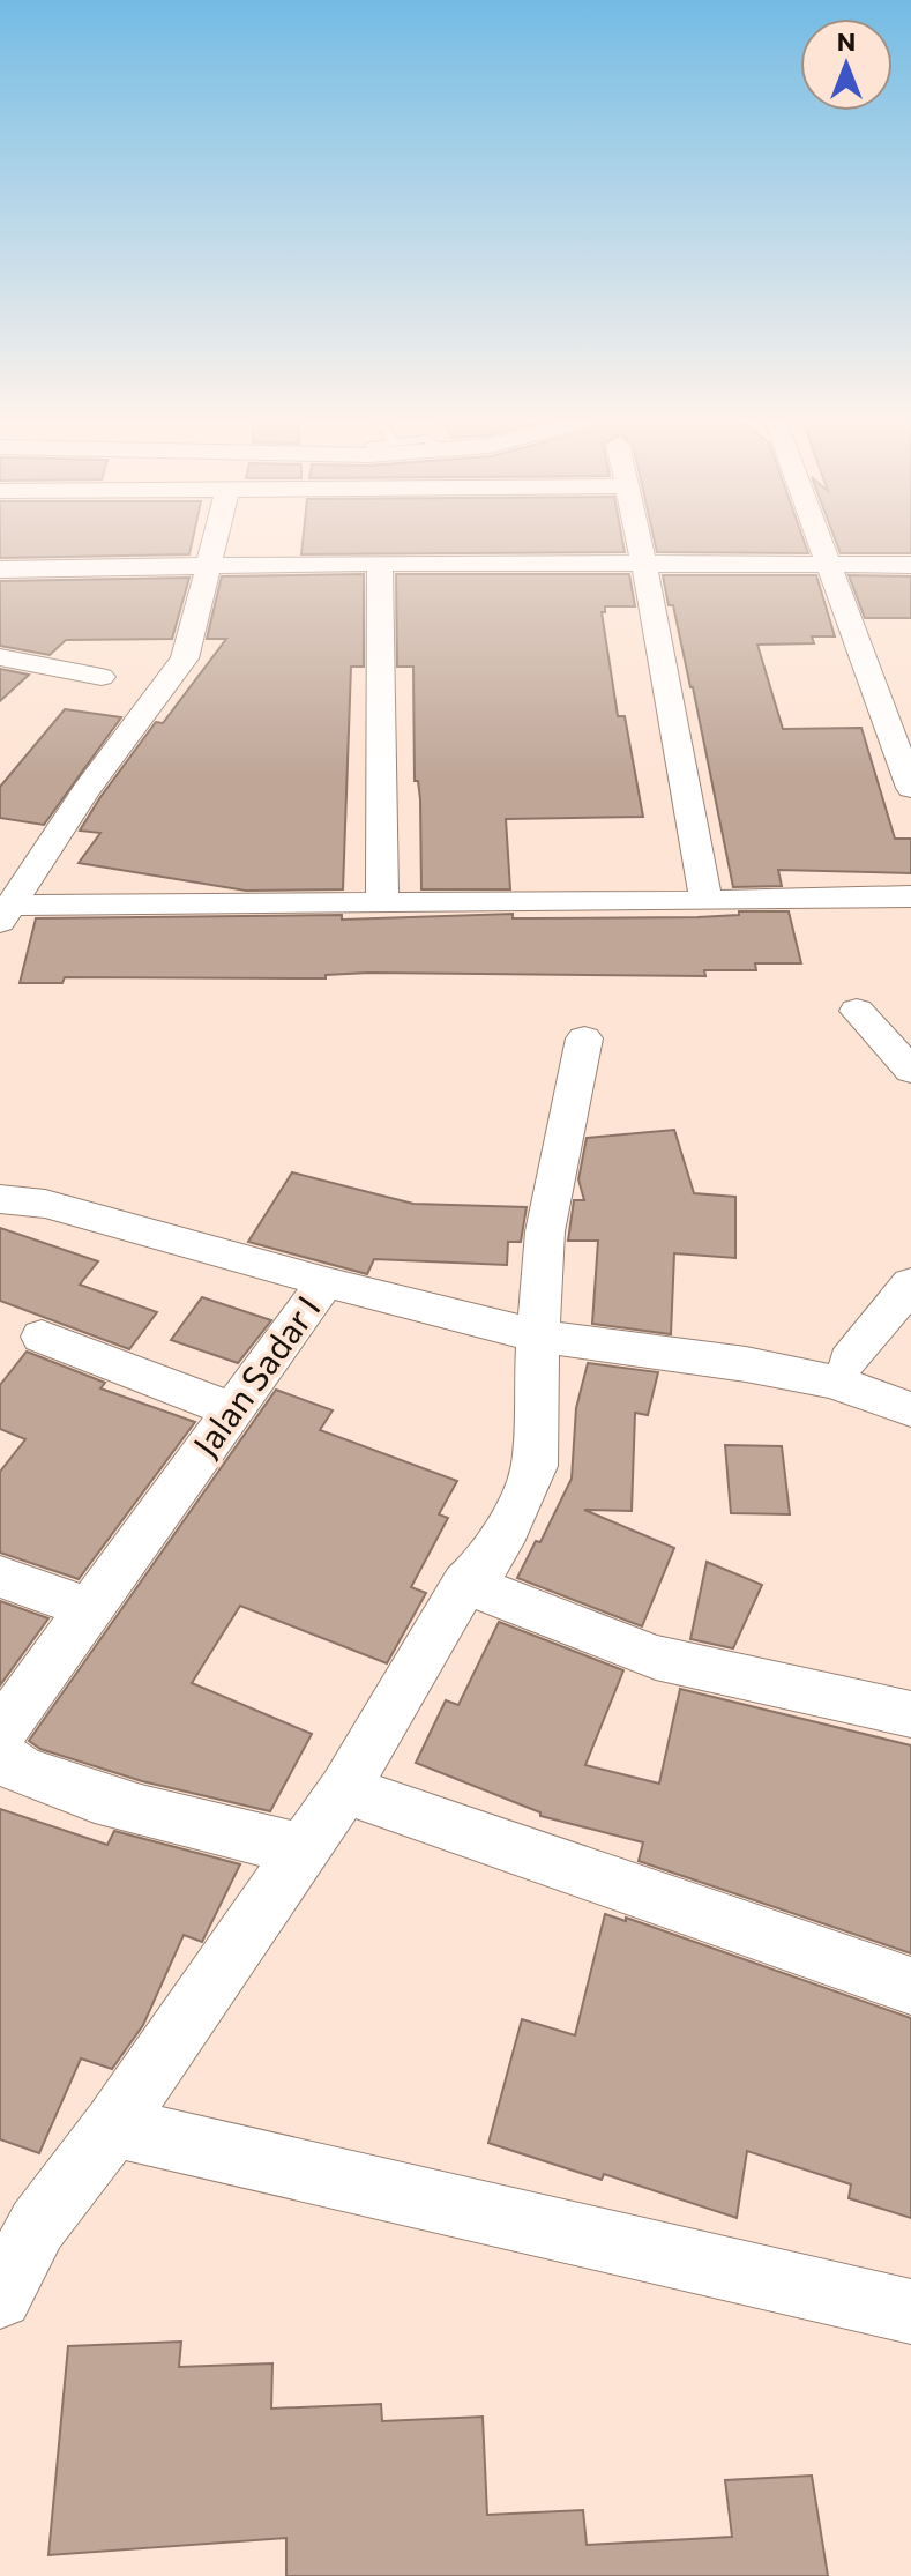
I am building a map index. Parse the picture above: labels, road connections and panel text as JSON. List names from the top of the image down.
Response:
{
  "streets": {
    "street": ["Jalan Sadar I"]
  },
  "north": "top"
}
